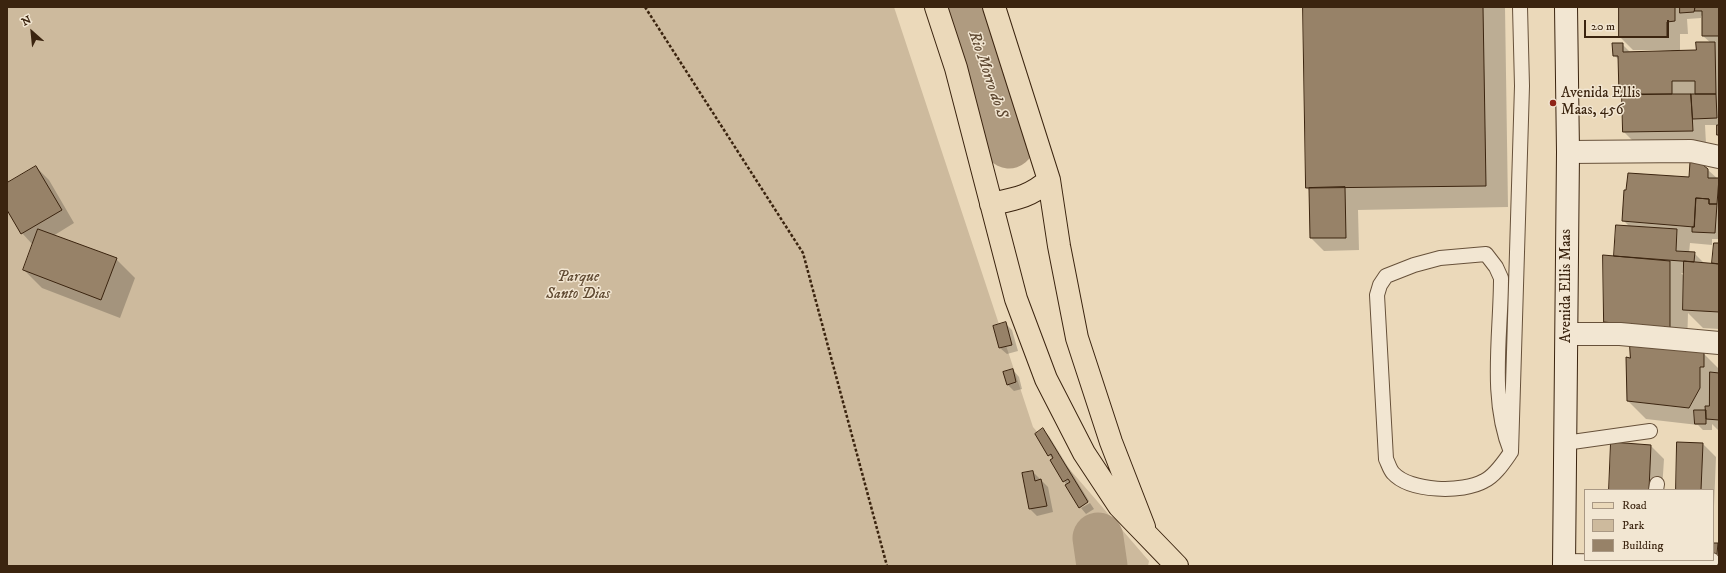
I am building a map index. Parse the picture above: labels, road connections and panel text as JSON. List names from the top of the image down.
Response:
{
  "streets": {
    "main road": ["Avenida Ellis Maas"]
  },
  "water": ["Rio Morro do S"],
  "parks": ["Parque Santo Dias"],
  "places": ["Avenida Ellis Maas, 456"],
  "legend": ["Road", "Park", "Building"],
  "scale_bar": "20 m",
  "north": "top left"
}
